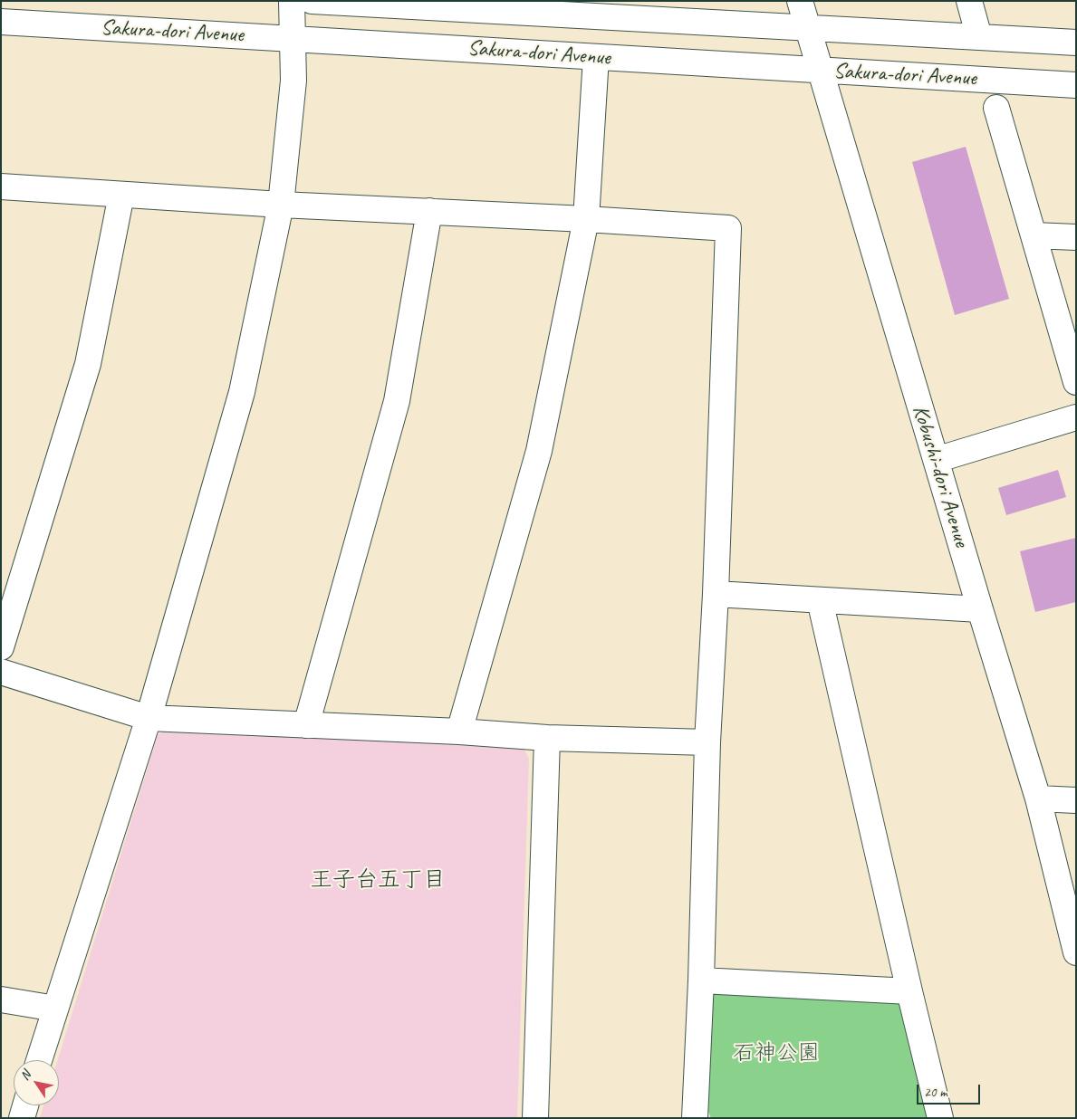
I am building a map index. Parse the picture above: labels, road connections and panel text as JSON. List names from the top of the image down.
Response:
{
  "streets": {
    "street": ["Sakura-dori Avenue", "Kobushi-dori Avenue"]
  },
  "crossings": [
    ["Sakura-dori Avenue", "Kobushi-dori Avenue"]
  ],
  "districts": ["王子台五丁目"],
  "parks": ["石神公園"],
  "scale_bar": "20 m",
  "north": "top left"
}
